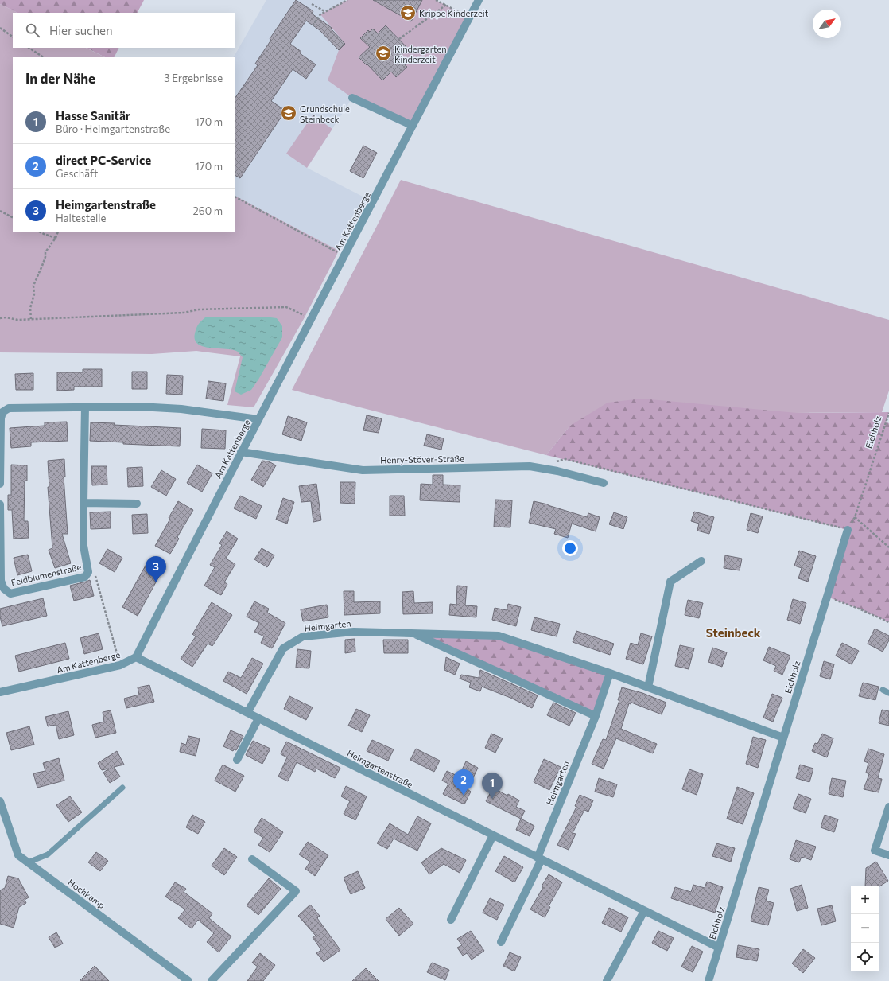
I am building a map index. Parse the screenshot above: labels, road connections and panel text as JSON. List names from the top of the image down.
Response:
{
  "streets": {
    "street": [
      "Am Kattenberge",
      "Eichholz",
      "Henry-Stöver-Straße",
      "Feldblumenstraße",
      "Heimgarten",
      "Heimgartenstraße",
      "Hochkamp"
    ]
  },
  "crossings": [
    ["Am Kattenberge", "Henry-Stöver-Straße"],
    ["Am Kattenberge", "Heimgartenstraße"],
    ["Eichholz", "Heimgarten"],
    ["Eichholz", "Heimgartenstraße"],
    ["Heimgarten", "Heimgartenstraße"]
  ],
  "districts": ["Steinbeck"],
  "places": {
    "school or university": ["Krippe Kinderzeit", "Kindergarten Kinderzeit", "Grundschule Steinbeck"]
  },
  "north": "top right",
  "page": {
    "search": "Hier suchen",
    "heading": ["In der Nähe", "3 Ergebnisse"],
    "list": [
      {
        "mark": "1",
        "name": "Hasse Sanitär",
        "note": "Büro · Heimgartenstraße",
        "value": "170 m"
      },
      {
        "mark": "2",
        "name": "direct PC-Service",
        "note": "Geschäft",
        "value": "170 m"
      },
      {
        "mark": "3",
        "name": "Heimgartenstraße",
        "note": "Haltestelle",
        "value": "260 m"
      }
    ],
    "pins": ["3", "2", "1"],
    "map_buttons": ["+", "−"]
  }
}
